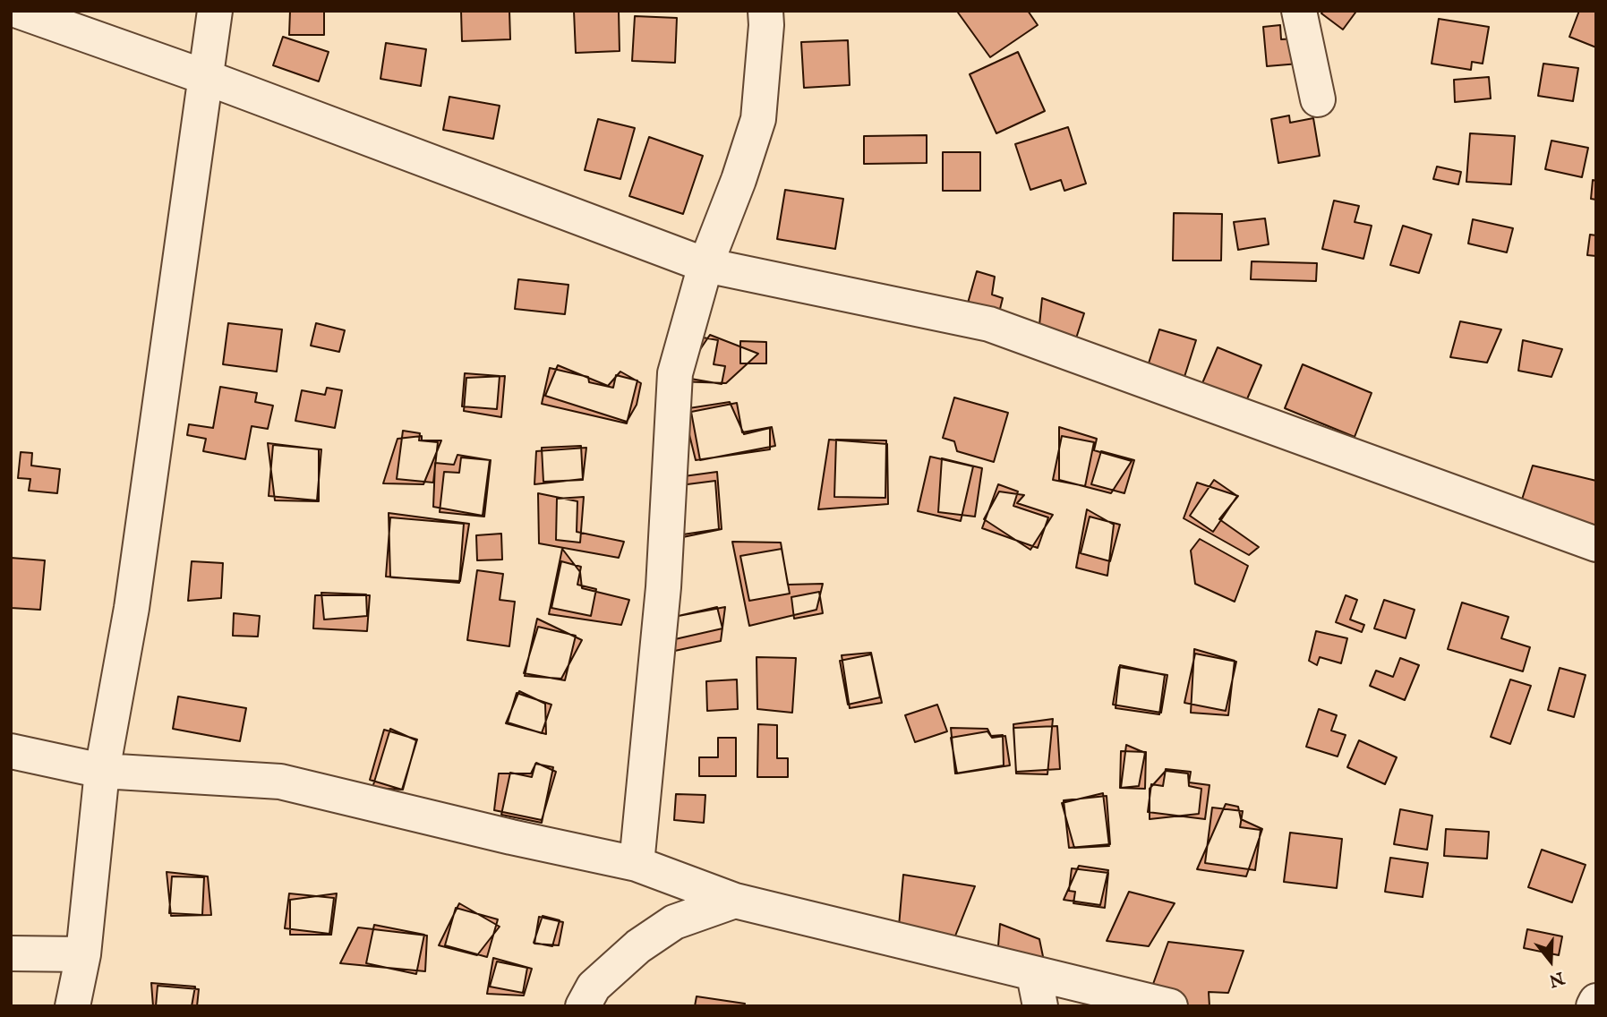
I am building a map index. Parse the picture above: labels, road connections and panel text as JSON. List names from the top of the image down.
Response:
{
  "north": "bottom"
}
